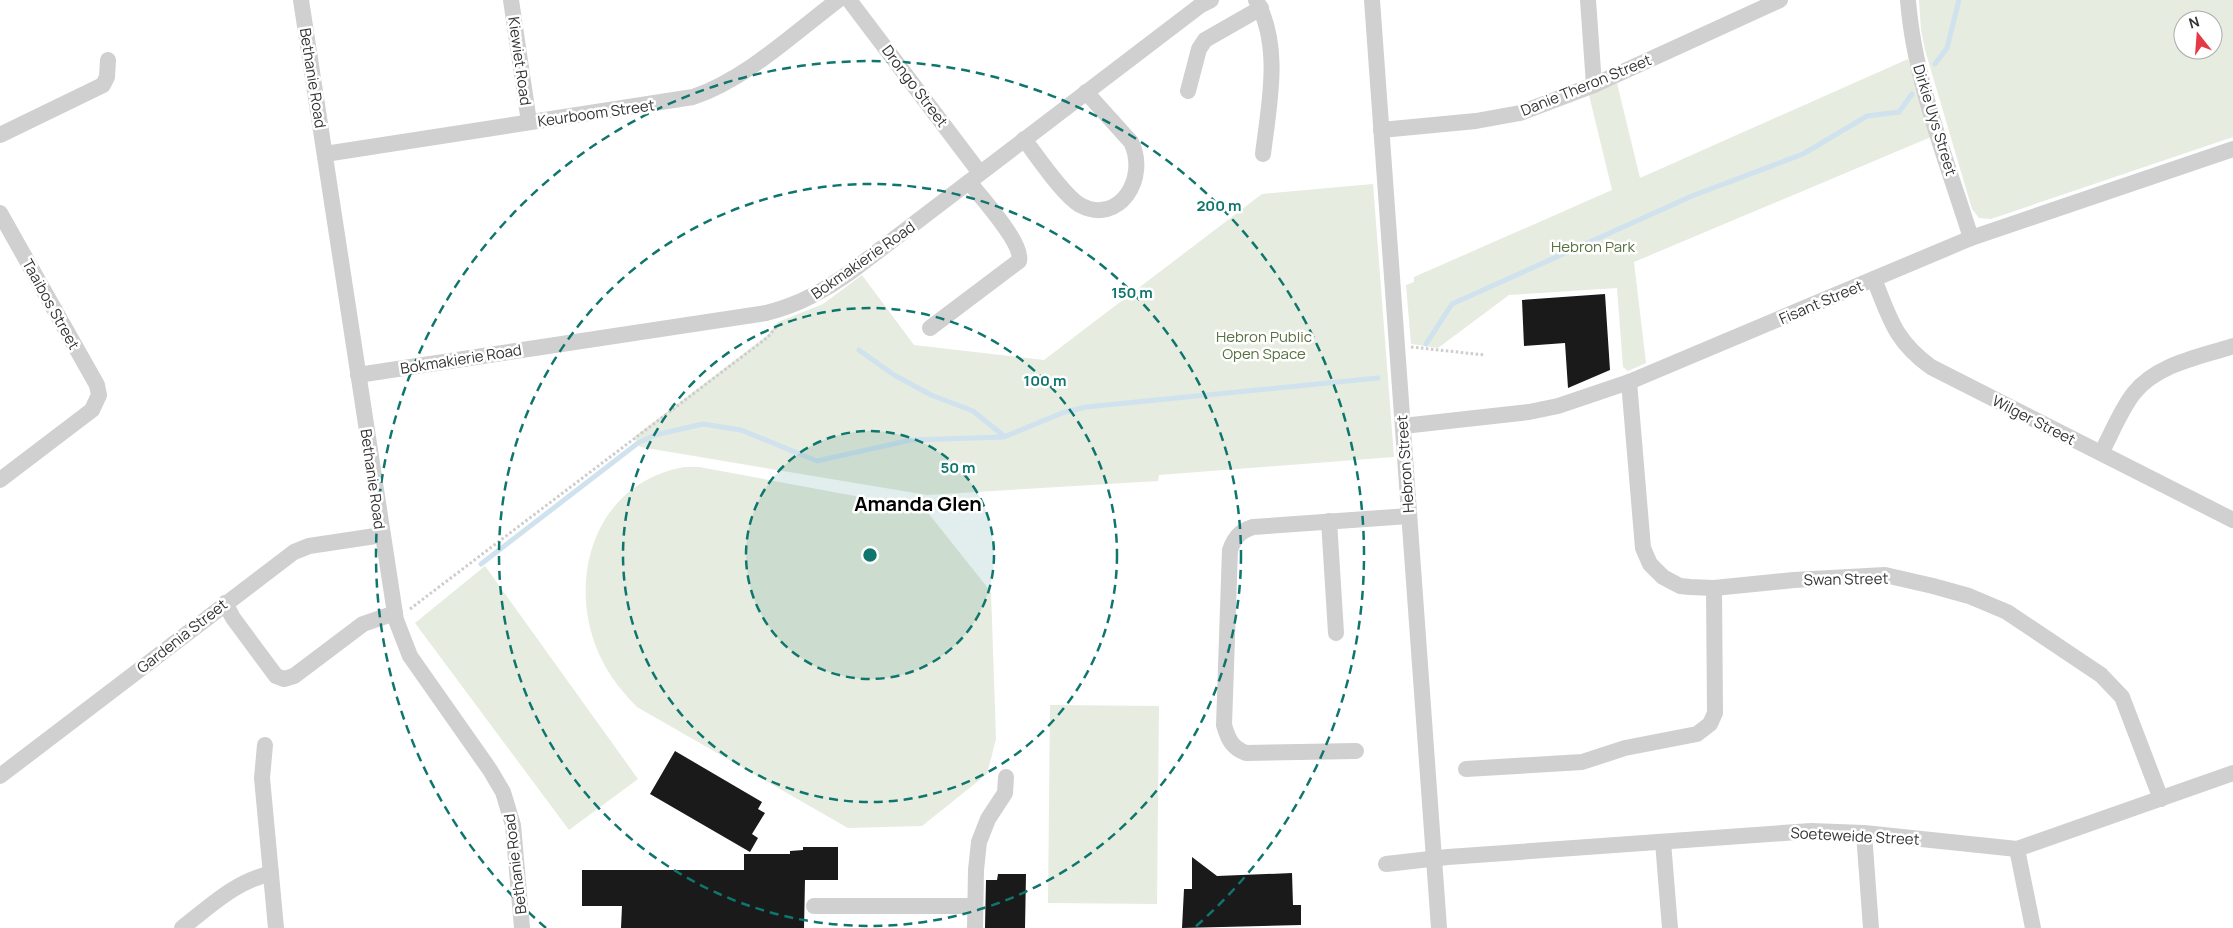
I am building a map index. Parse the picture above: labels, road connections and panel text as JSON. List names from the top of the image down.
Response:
{
  "streets": {
    "street": [
      "Kiewiet Road",
      "Bethanie Road",
      "Danie Theron Street",
      "Drongo Street",
      "Keurboom Street",
      "Dirkie Uys Street",
      "Bokmakierie Road",
      "Fisant Street",
      "Taaibos Street",
      "Wilger Street",
      "Hebron Street",
      "Swan Street",
      "Gardenia Street",
      "Soeteweide Street"
    ]
  },
  "crossings": [
    ["Kiewiet Road", "Keurboom Street"],
    ["Bethanie Road", "Keurboom Street"],
    ["Bethanie Road", "Bokmakierie Road"],
    ["Bethanie Road", "Gardenia Street"],
    ["Danie Theron Street", "Hebron Street"],
    ["Drongo Street", "Bokmakierie Road"],
    ["Dirkie Uys Street", "Fisant Street"],
    ["Fisant Street", "Wilger Street"],
    ["Fisant Street", "Hebron Street"],
    ["Fisant Street", "Swan Street"],
    ["Hebron Street", "Soeteweide Street"],
    ["Swan Street", "Soeteweide Street"]
  ],
  "districts": ["Amanda Glen"],
  "parks": ["Hebron Park", "Hebron Public Open Space"],
  "north": "top",
  "rings": [
    "200 m",
    "150 m",
    "100 m",
    "50 m"
  ]
}
